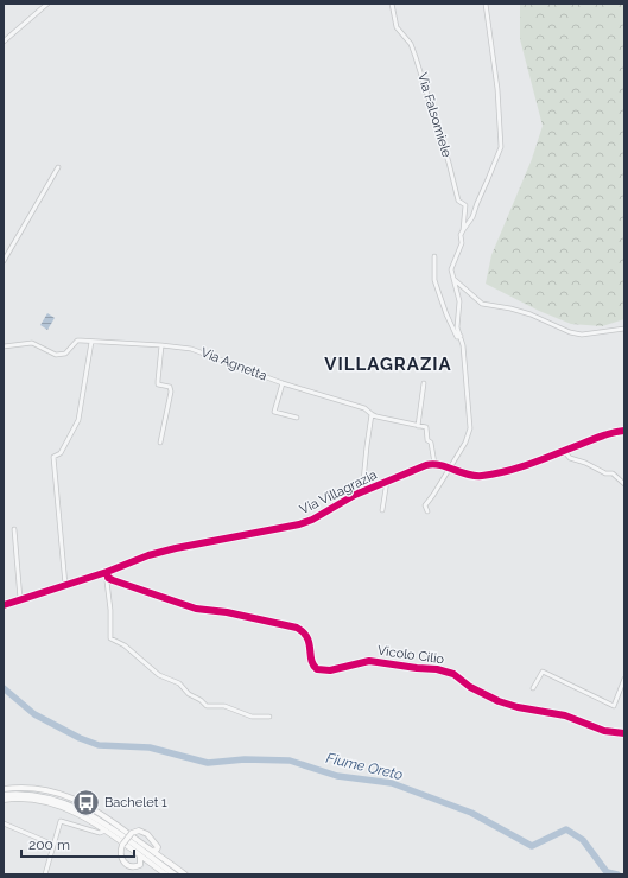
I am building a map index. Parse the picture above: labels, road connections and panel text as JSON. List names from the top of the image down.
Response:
{
  "streets": {
    "street": [
      "Via Falsomiele",
      "Via Agnetta",
      "Via Villagrazia",
      "Vicolo Cilio"
    ]
  },
  "districts": ["VILLAGRAZIA"],
  "water": ["Fiume Oreto"],
  "places": {
    "bus stop": ["Bachelet 1"]
  },
  "scale_bar": "200 m"
}
